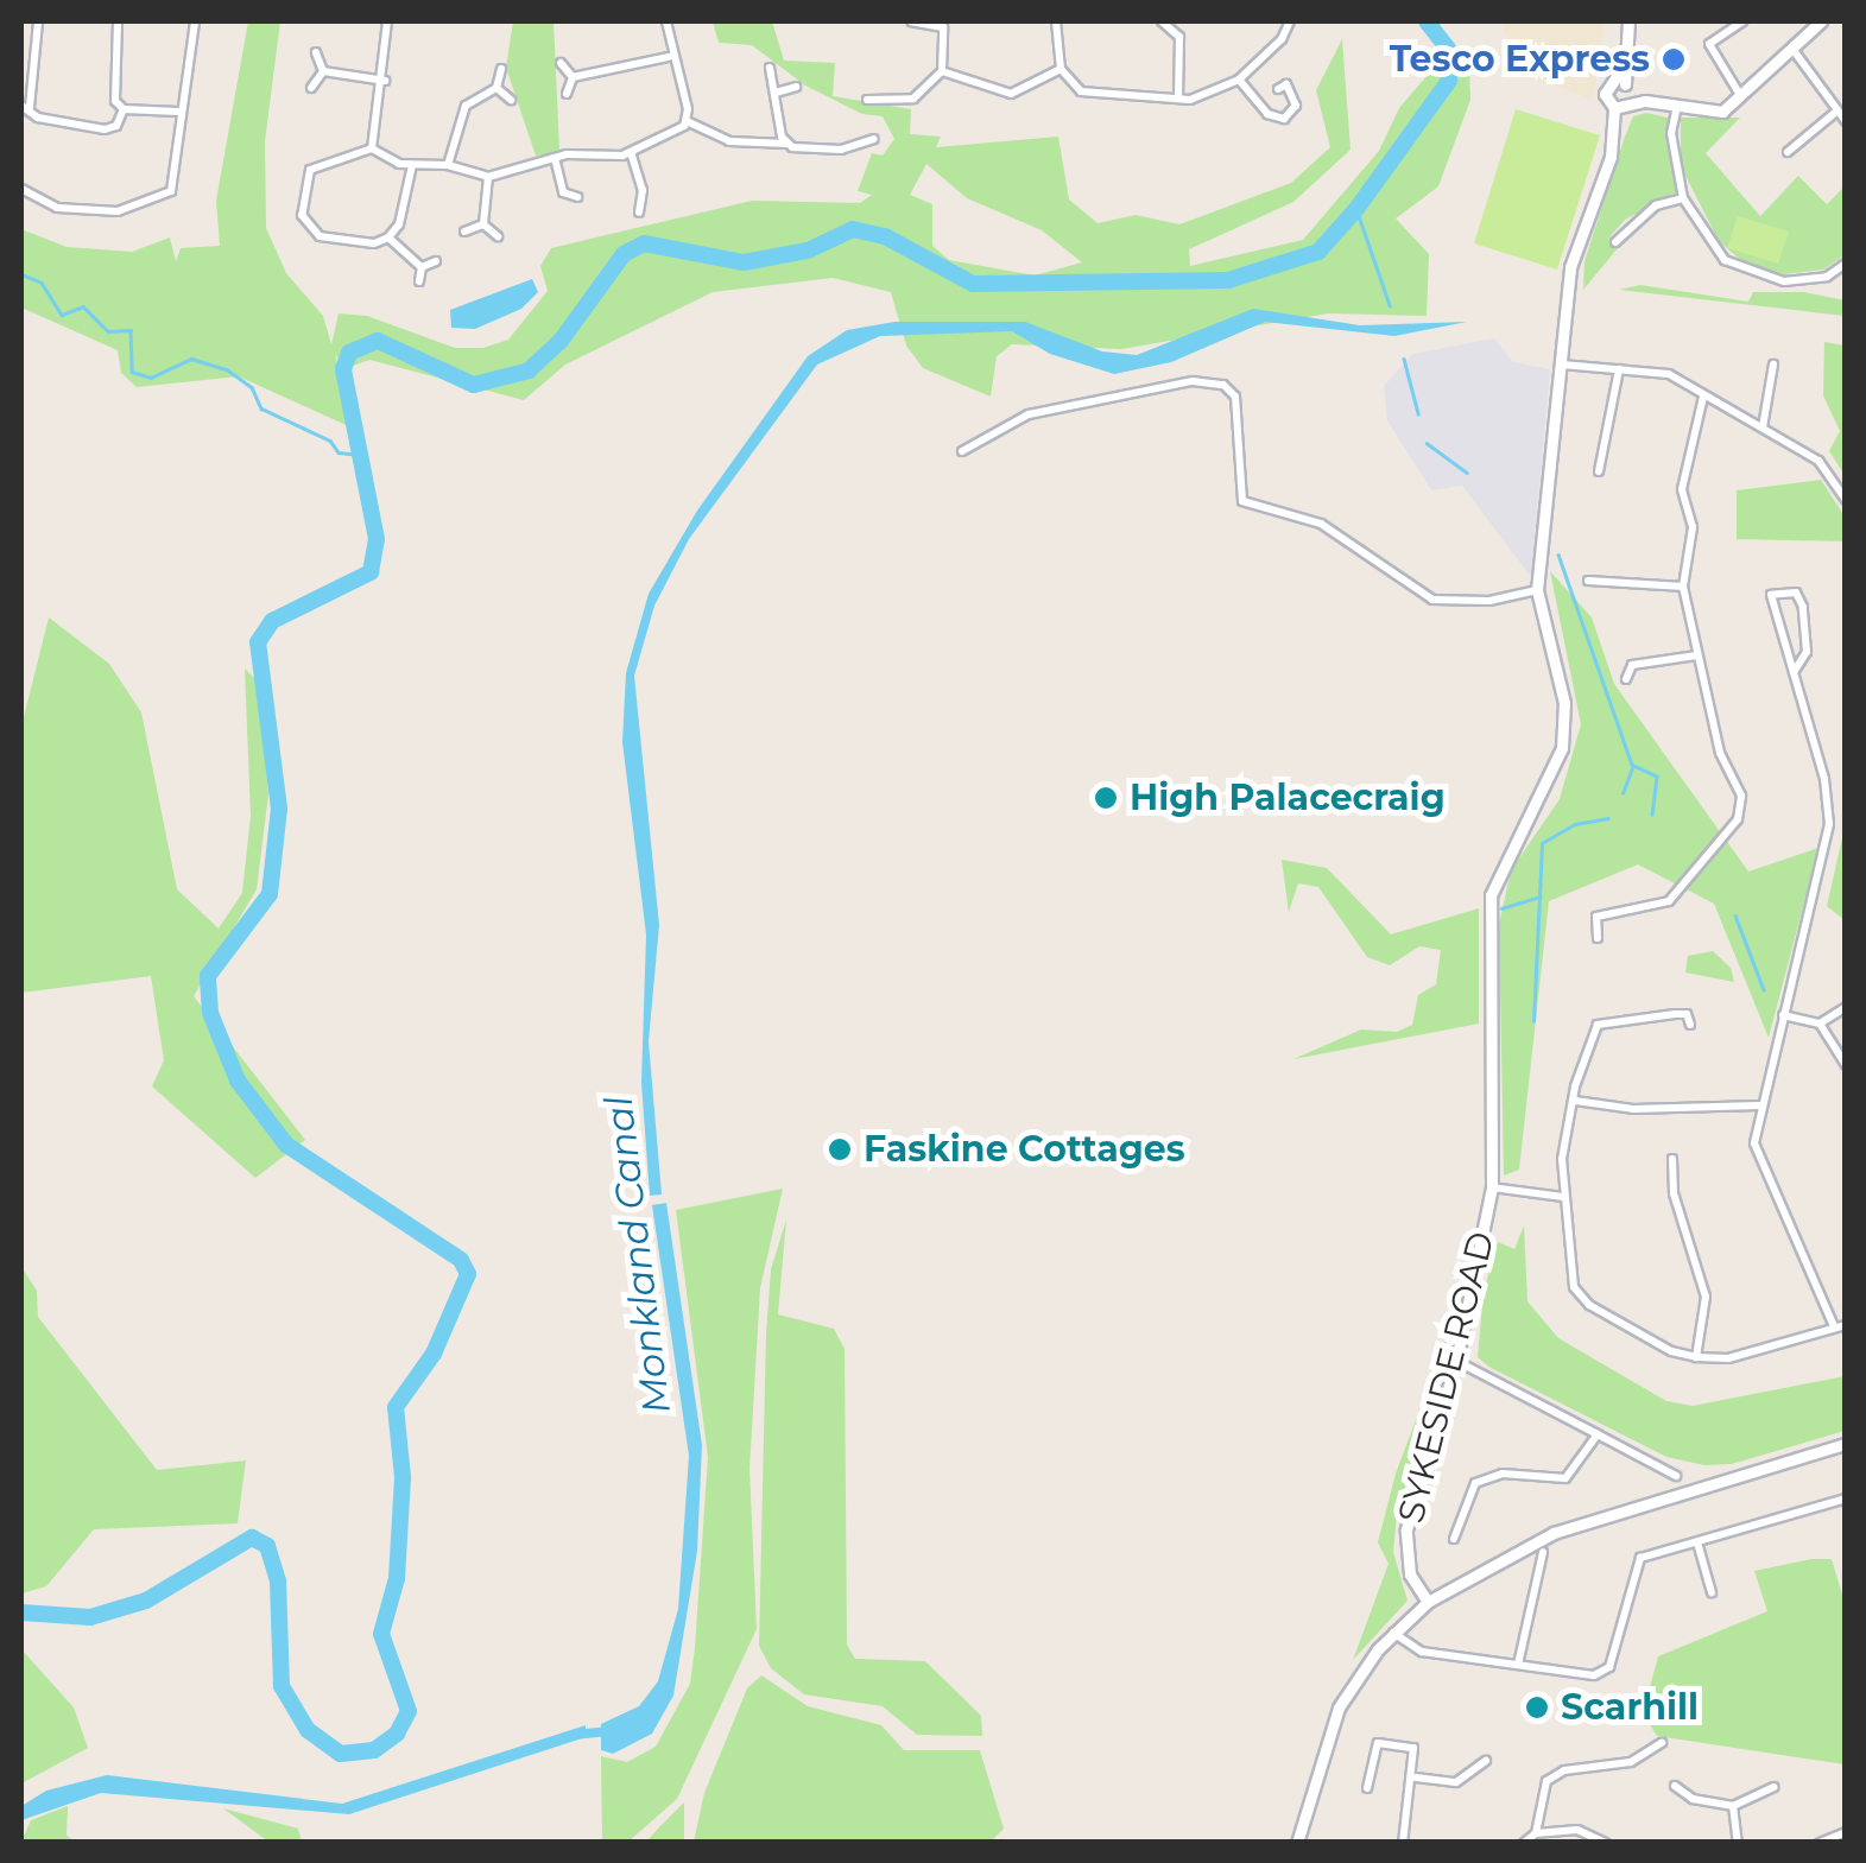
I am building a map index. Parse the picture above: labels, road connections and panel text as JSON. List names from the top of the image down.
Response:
{
  "streets": {
    "street": ["SYKESIDE ROAD"]
  },
  "water": ["Monkland Canal"],
  "places": [
    "Tesco Express",
    "High Palacecraig",
    "Faskine Cottages",
    "Scarhill"
  ]
}
